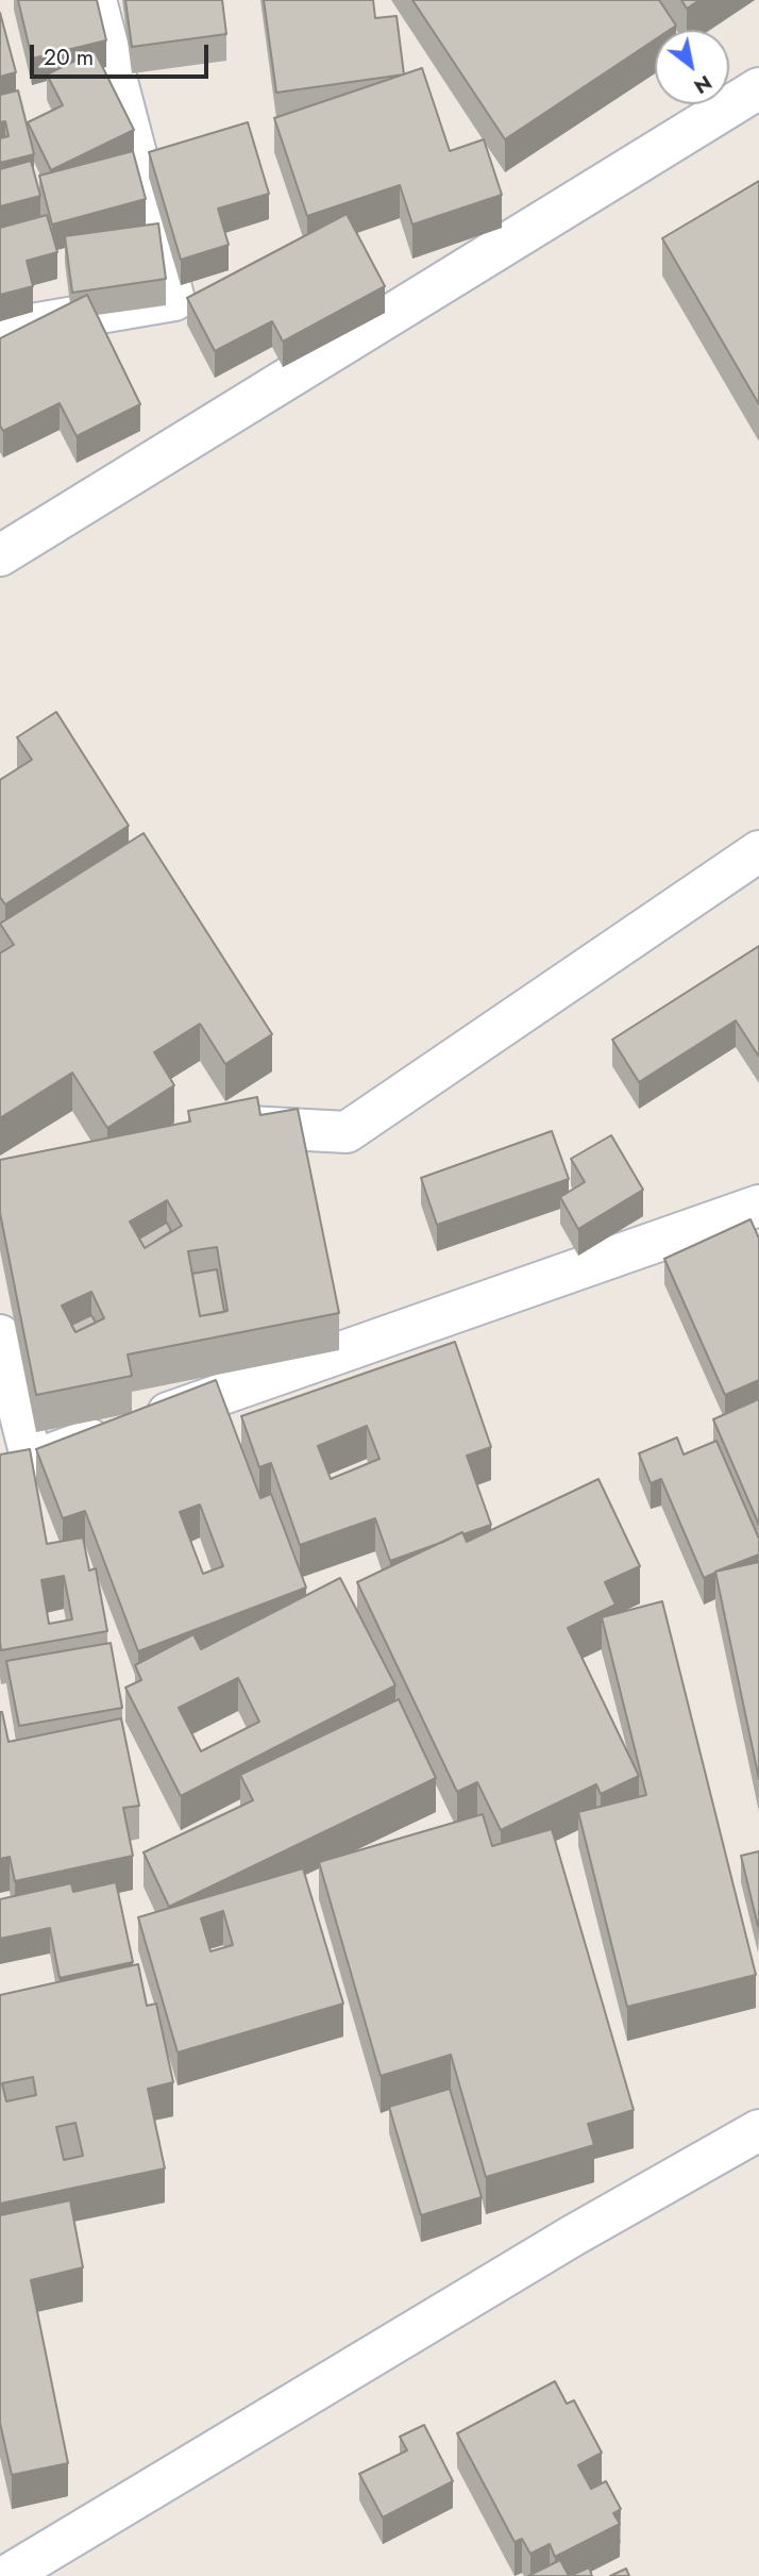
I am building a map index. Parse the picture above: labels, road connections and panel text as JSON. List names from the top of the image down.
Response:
{
  "scale_bar": "20 m",
  "north": "bottom right"
}
